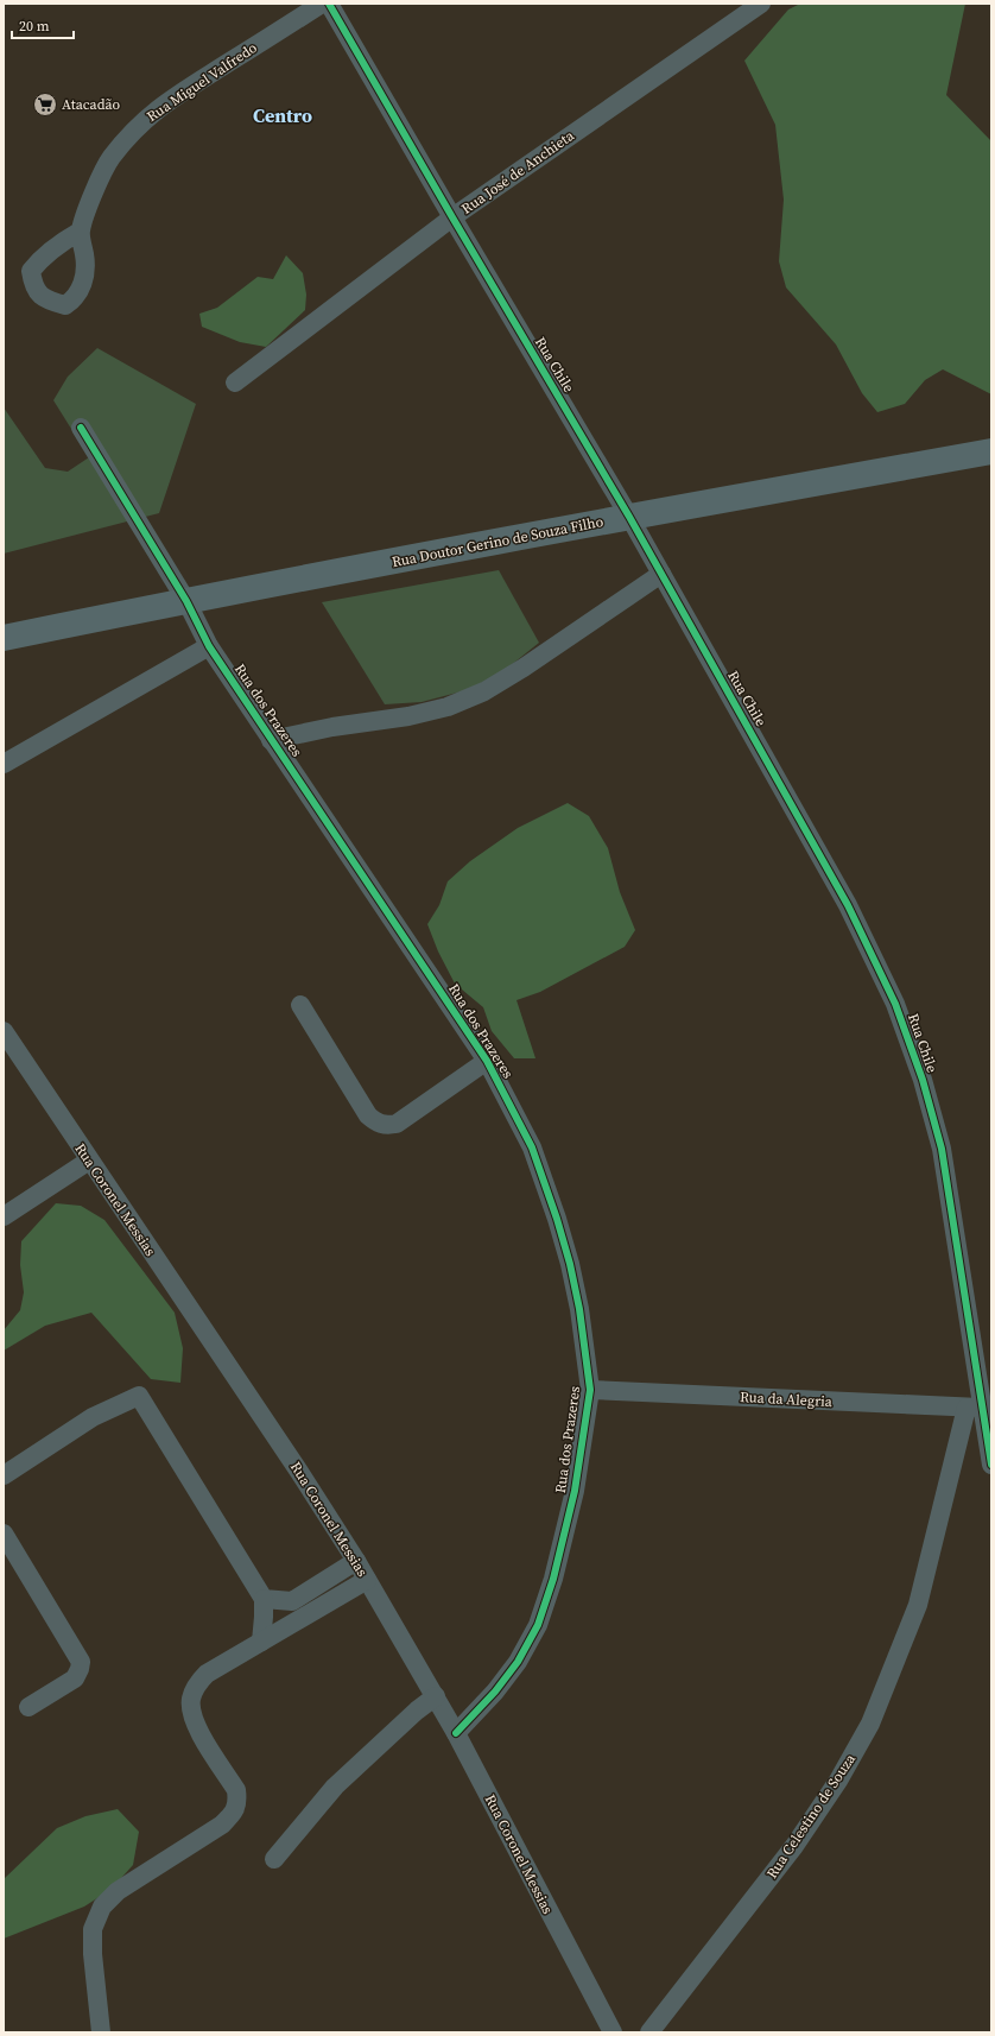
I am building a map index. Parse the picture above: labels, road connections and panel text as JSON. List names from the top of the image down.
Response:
{
  "streets": {
    "main road": ["Rua Doutor Gerino de Souza Filho"],
    "street": [
      "Rua Miguel Valfredo",
      "Rua José de Anchieta",
      "Rua Chile",
      "Rua dos Prazeres",
      "Rua Coronel Messias",
      "Rua da Alegria",
      "Rua Celestino de Souza"
    ]
  },
  "crossings": [
    ["Rua José de Anchieta", "Rua Chile"],
    ["Rua Chile", "Rua Doutor Gerino de Souza Filho"],
    ["Rua Chile", "Rua da Alegria"],
    ["Rua Chile", "Rua Celestino de Souza"],
    ["Rua Doutor Gerino de Souza Filho", "Rua dos Prazeres"],
    ["Rua dos Prazeres", "Rua Coronel Messias"],
    ["Rua dos Prazeres", "Rua da Alegria"],
    ["Rua da Alegria", "Rua Celestino de Souza"]
  ],
  "districts": ["Centro"],
  "places": {
    "supermarket": ["Atacadão"]
  },
  "scale_bar": "20 m"
}
